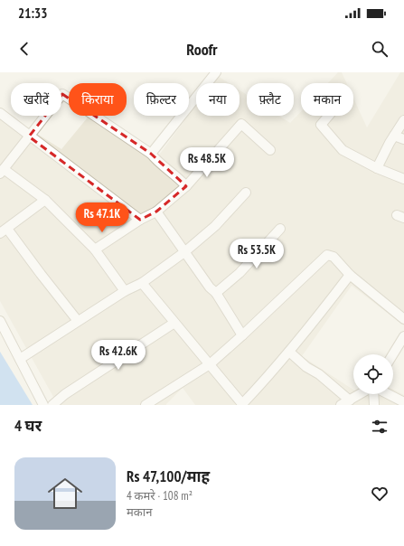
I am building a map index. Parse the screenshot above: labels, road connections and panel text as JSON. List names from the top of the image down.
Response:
{
  "page": {
    "status": "21:33",
    "header": "Roofr",
    "chip": [
      "खरीदें",
      "किराया",
      "फ़िल्टर",
      "नया",
      "फ़्लैट",
      "मकान"
    ],
    "price": [
      "Rs 48.5K",
      "Rs 47.1K",
      "Rs 53.5K",
      "Rs 42.6K"
    ],
    "heading": "4 घर",
    "list": [
      {
        "name": "Rs 47,100/माह",
        "note": "4 कमरे · 108 m² · मकान"
      }
    ]
  }
}
